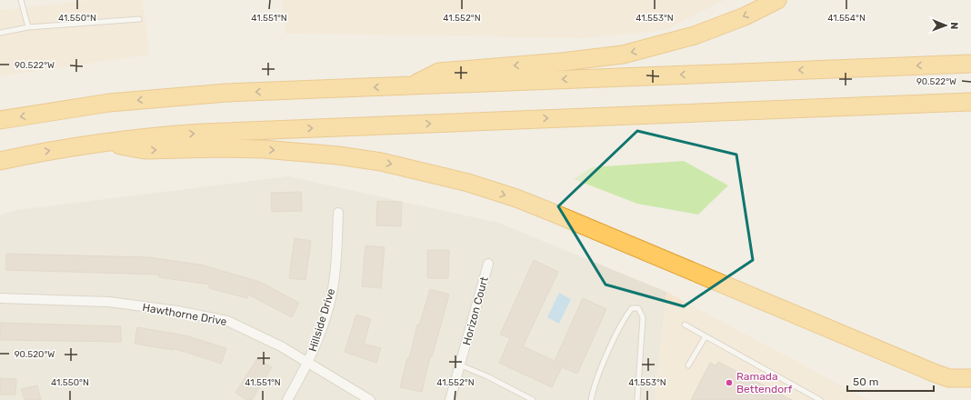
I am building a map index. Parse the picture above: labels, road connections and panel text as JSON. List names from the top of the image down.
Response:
{
  "streets": {
    "street": ["Horizon Court", "Hawthorne Drive", "Hillside Drive"]
  },
  "crossings": [
    ["Hawthorne Drive", "Hillside Drive"]
  ],
  "places": ["Ramada Bettendorf"],
  "scale_bar": "50 m",
  "north": "right",
  "coordinates": [
    "41.550°N",
    "41.551°N",
    "41.552°N",
    "41.553°N",
    "41.554°N",
    "90.522°W",
    "90.520°W"
  ]
}
